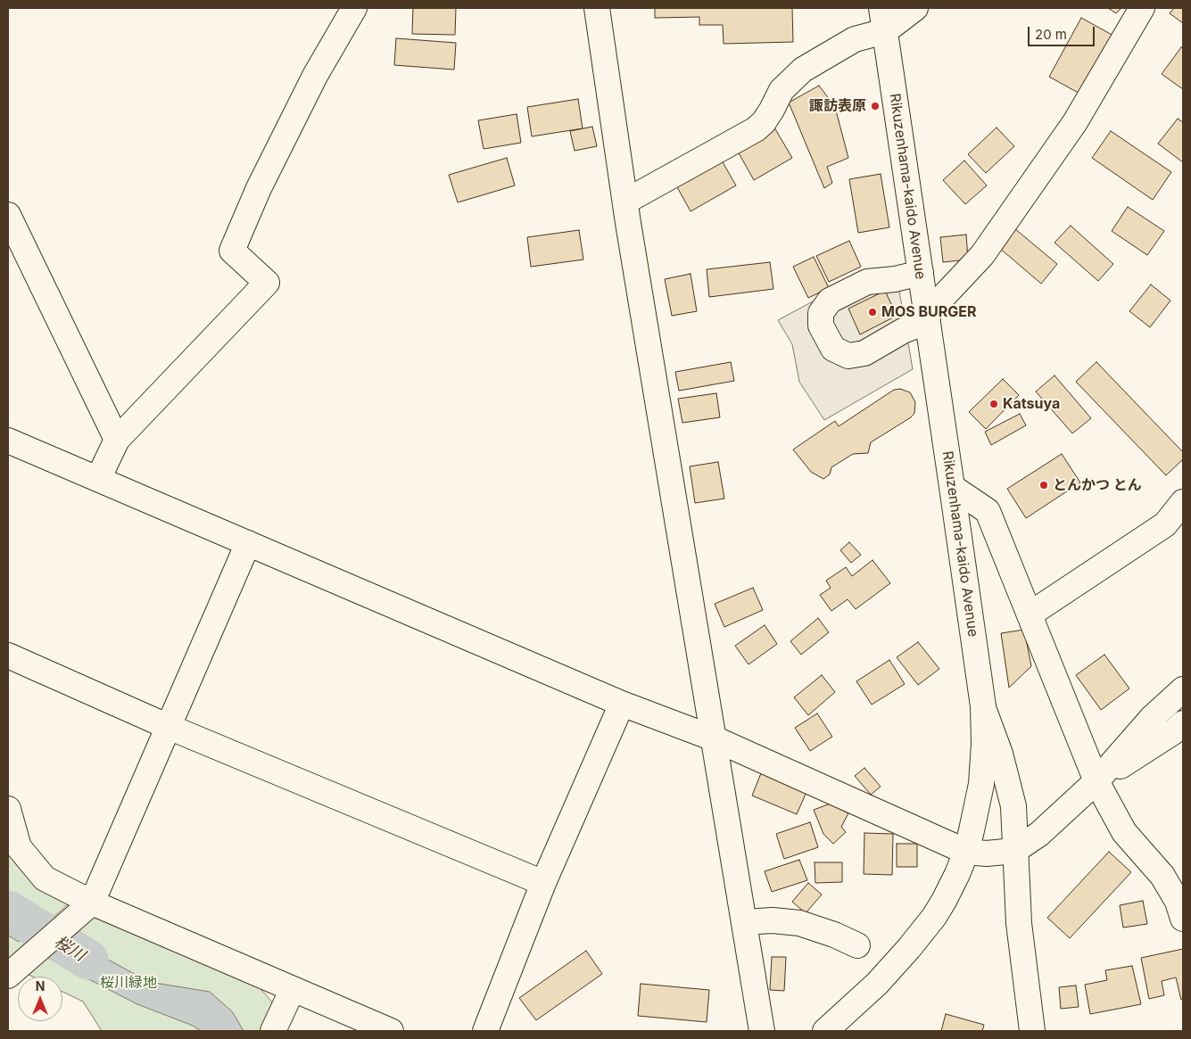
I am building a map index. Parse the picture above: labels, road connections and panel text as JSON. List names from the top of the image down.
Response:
{
  "streets": {
    "main road": ["Rikuzenhama-kaido Avenue"]
  },
  "water": ["桜川"],
  "parks": ["桜川緑地"],
  "places": [
    "諏訪表原",
    "MOS BURGER",
    "Katsuya",
    "とんかつ とん"
  ],
  "scale_bar": "20 m",
  "north": "top"
}
